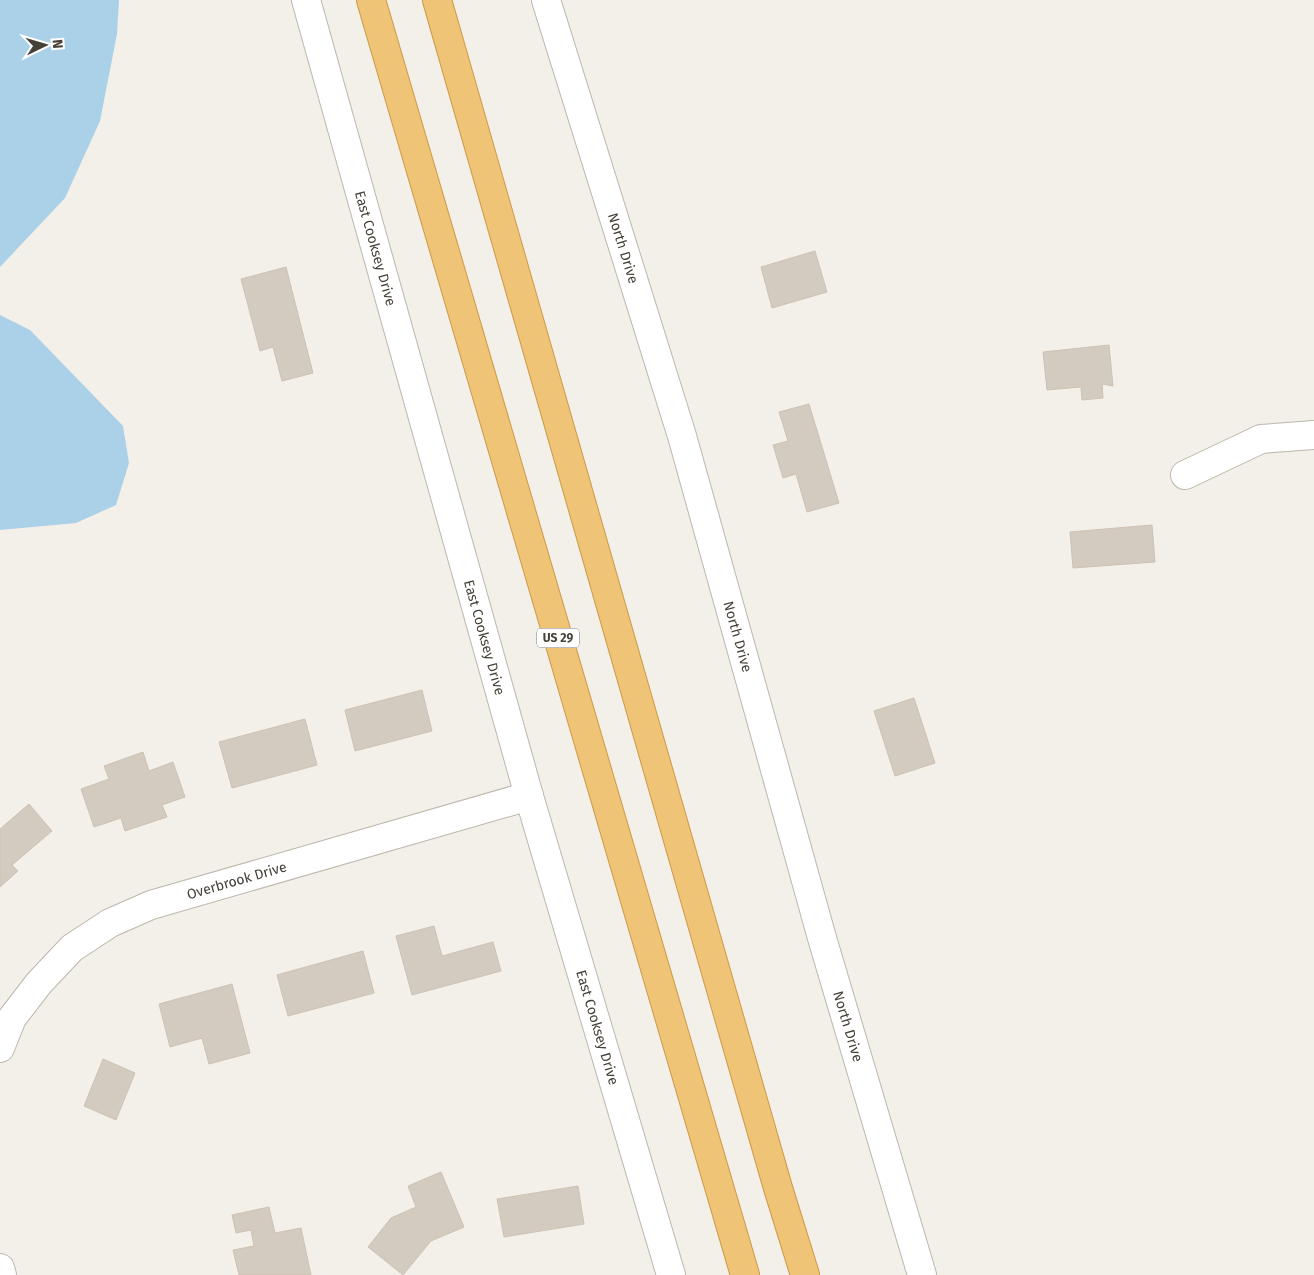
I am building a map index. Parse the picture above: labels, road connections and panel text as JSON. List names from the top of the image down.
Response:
{
  "streets": {
    "highway": ["US 29"],
    "street": ["North Drive", "East Cooksey Drive", "Overbrook Drive"]
  },
  "crossings": [
    ["East Cooksey Drive", "Overbrook Drive"]
  ],
  "north": "right"
}
